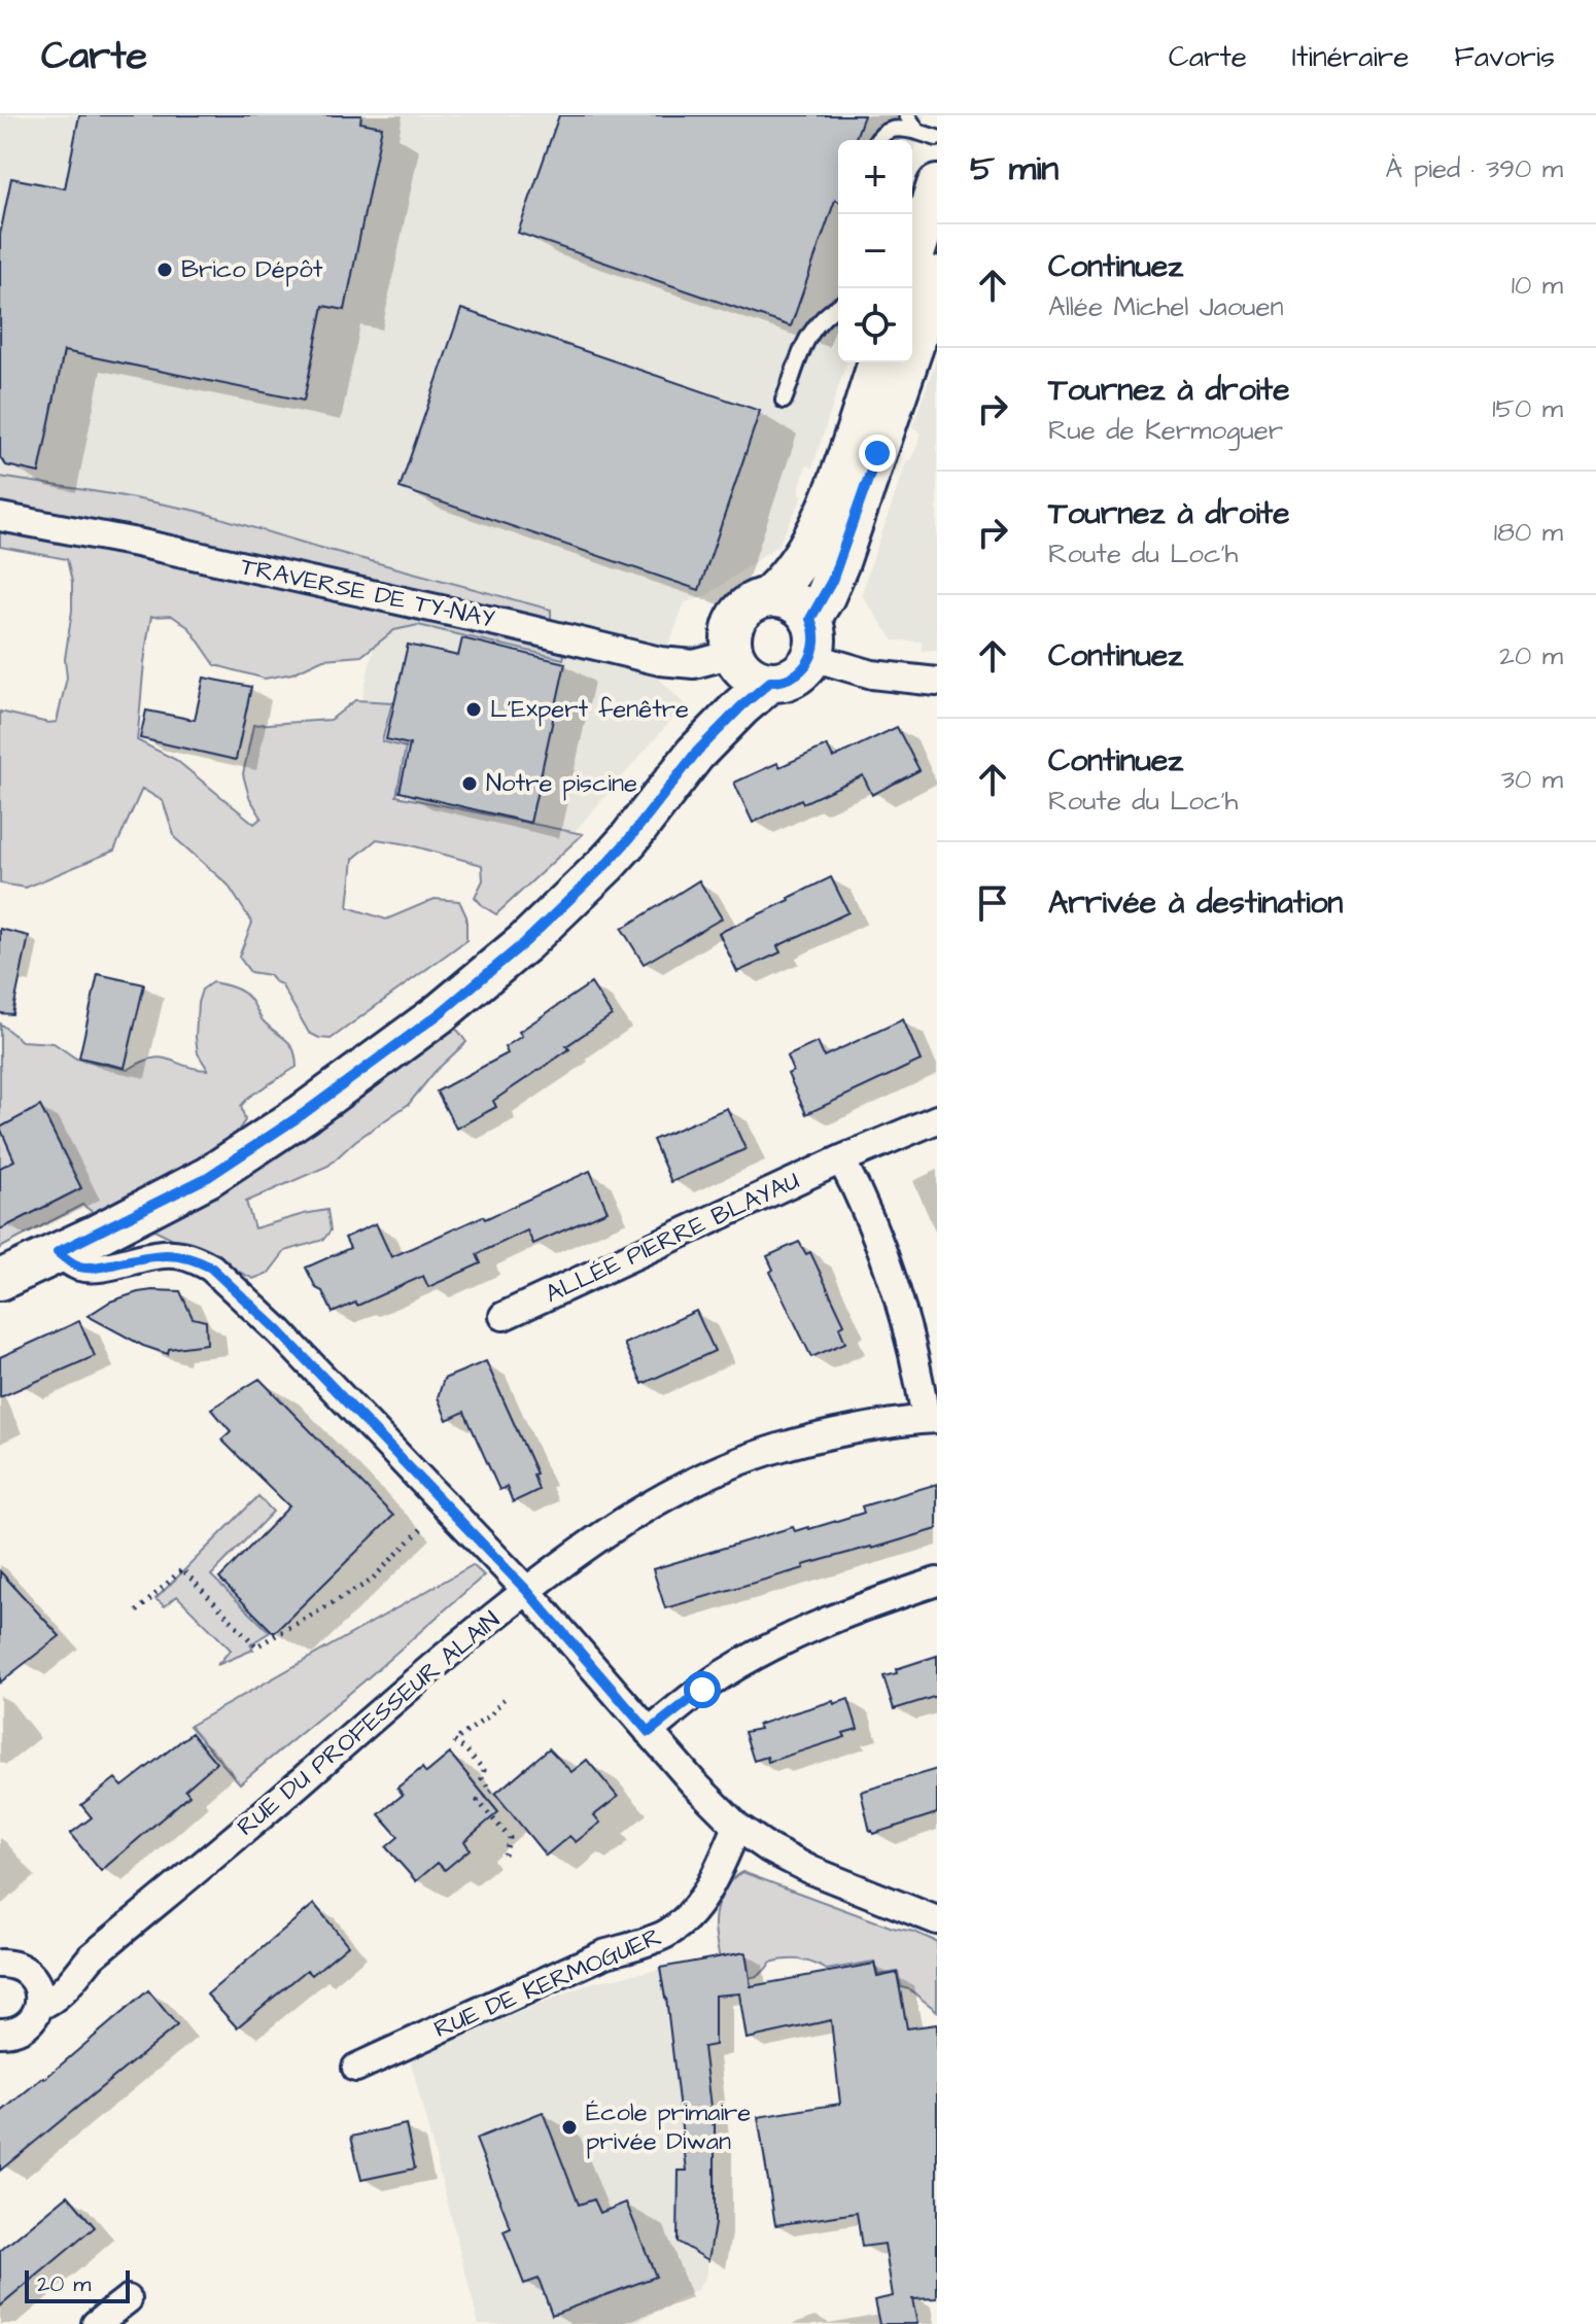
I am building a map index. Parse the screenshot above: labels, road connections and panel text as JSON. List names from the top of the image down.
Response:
{
  "streets": {
    "street": [
      "TRAVERSE DE TY-NAY",
      "ALLÉE PIERRE BLAYAU",
      "RUE DU PROFESSEUR ALAIN",
      "RUE DE KERMOGUER"
    ]
  },
  "places": [
    "Brico Dépôt",
    "L'Expert fenêtre",
    "Notre piscine",
    "École primaire privée Diwan"
  ],
  "scale_bar": "20 m",
  "page": {
    "header": "Carte",
    "nav": ["Carte", "Itinéraire", "Favoris"],
    "heading": ["5 min", "À pied · 390 m"],
    "map_buttons": ["+", "−"],
    "list": [
      ["Continuez", "Allée Michel Jaouen", "10 m"],
      ["Tournez à droite", "Rue de Kermoguer", "150 m"],
      ["Tournez à droite", "Route du Loc'h", "180 m"],
      ["Continuez", "20 m"],
      ["Continuez", "Route du Loc'h", "30 m"],
      "Arrivée à destination"
    ],
    "scale": "20 m"
  }
}
